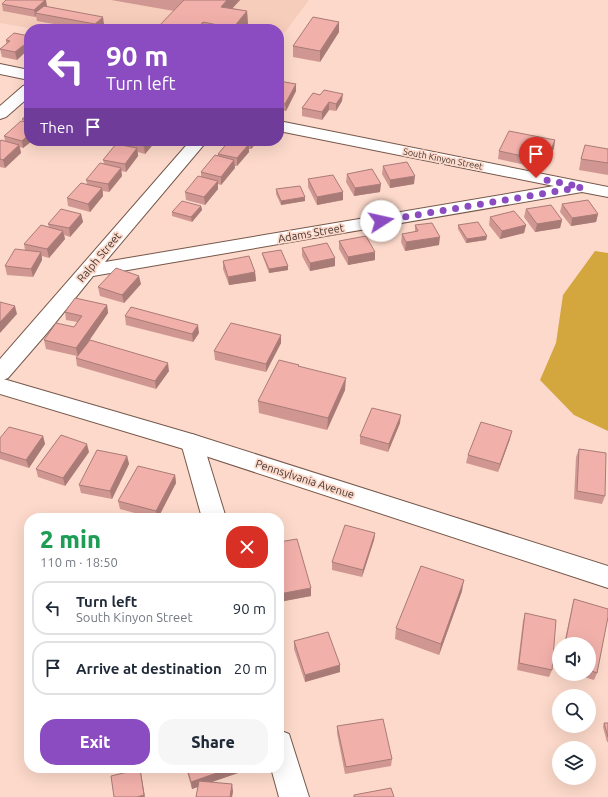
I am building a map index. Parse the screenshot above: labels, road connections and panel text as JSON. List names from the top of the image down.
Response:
{
  "streets": {
    "street": [
      "South Kinyon Street",
      "Adams Street",
      "Ralph Street",
      "Pennsylvania Avenue"
    ]
  },
  "crossings": [
    ["South Kinyon Street", "Adams Street"],
    ["Adams Street", "Ralph Street"]
  ],
  "page": {
    "turn": ["90 m", "Turn left"],
    "then": "Then",
    "heading": ["2 min", "110 m · 18:50"],
    "list": [
      {
        "name": "Turn left",
        "note": "South Kinyon Street",
        "value": "90 m"
      },
      {
        "name": "Arrive at destination",
        "value": "20 m"
      }
    ],
    "buttons": ["Exit", "Share"]
  }
}
